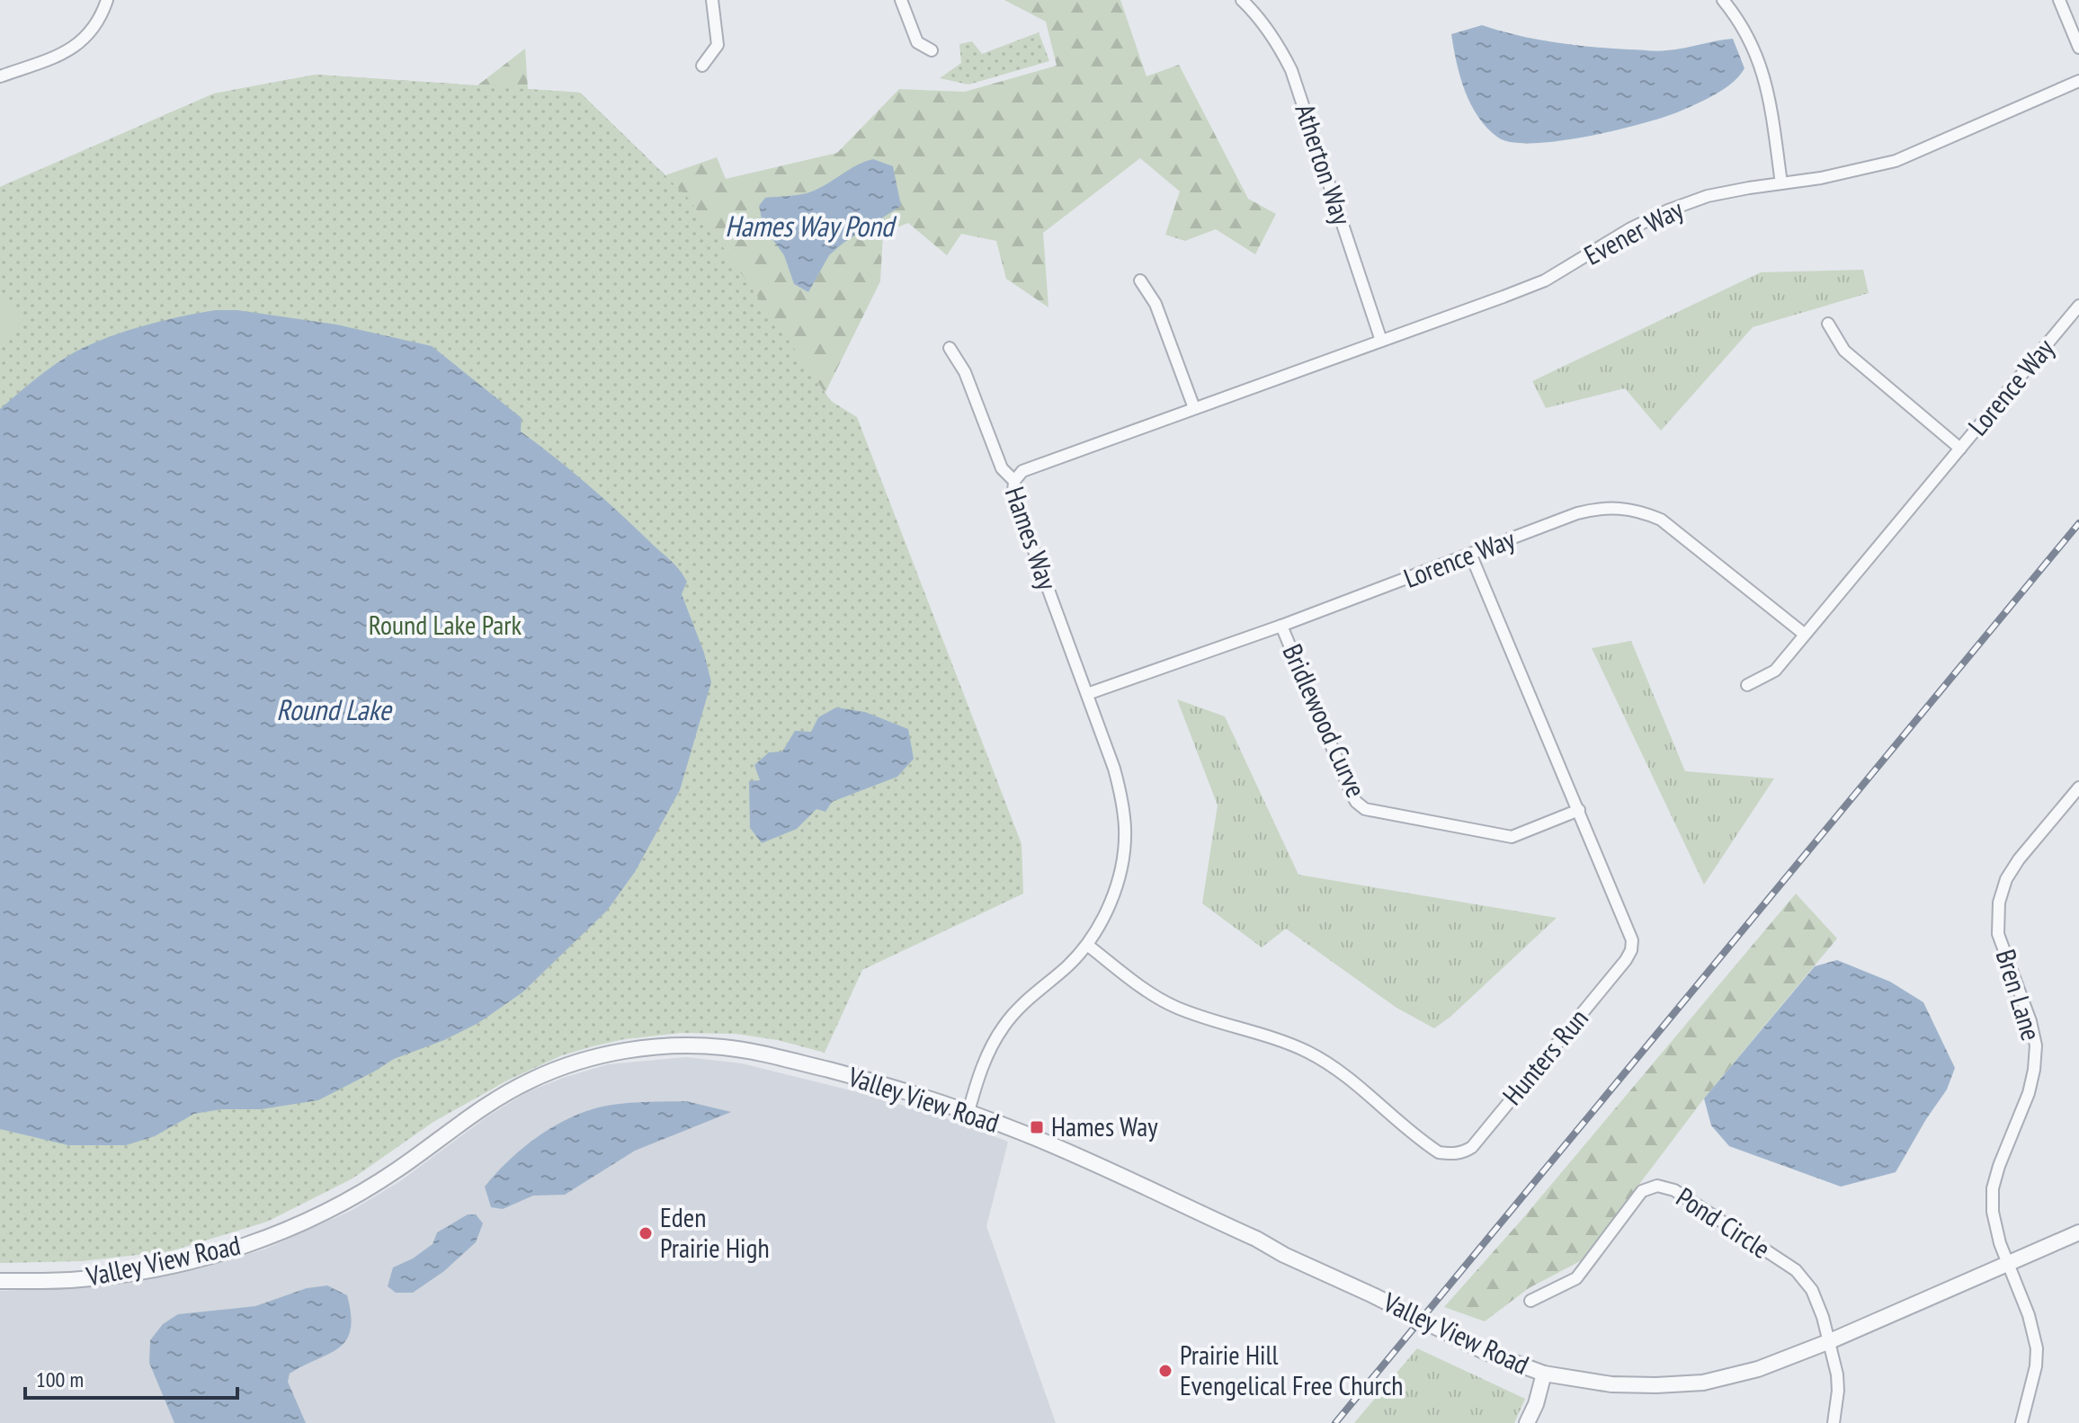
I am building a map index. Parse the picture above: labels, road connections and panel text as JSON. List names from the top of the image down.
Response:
{
  "streets": {
    "street": [
      "Atherton Way",
      "Evener Way",
      "Lorence Way",
      "Hames Way",
      "Bridlewood Curve",
      "Bren Lane",
      "Hunters Run",
      "Valley View Road",
      "Pond Circle"
    ]
  },
  "crossings": [
    ["Atherton Way", "Evener Way"],
    ["Evener Way", "Hames Way"],
    ["Lorence Way", "Hames Way"],
    ["Lorence Way", "Bridlewood Curve"],
    ["Lorence Way", "Hunters Run"],
    ["Hames Way", "Hunters Run"],
    ["Hames Way", "Valley View Road"],
    ["Bridlewood Curve", "Hunters Run"],
    ["Bren Lane", "Valley View Road"],
    ["Valley View Road", "Pond Circle"]
  ],
  "water": ["Hames Way Pond", "Round Lake"],
  "parks": ["Round Lake Park"],
  "places": {
    "transit": ["Hames Way"],
    "other": ["Eden Prairie High", "Prairie Hill Evengelical Free Church"]
  },
  "scale_bar": "100 m"
}
